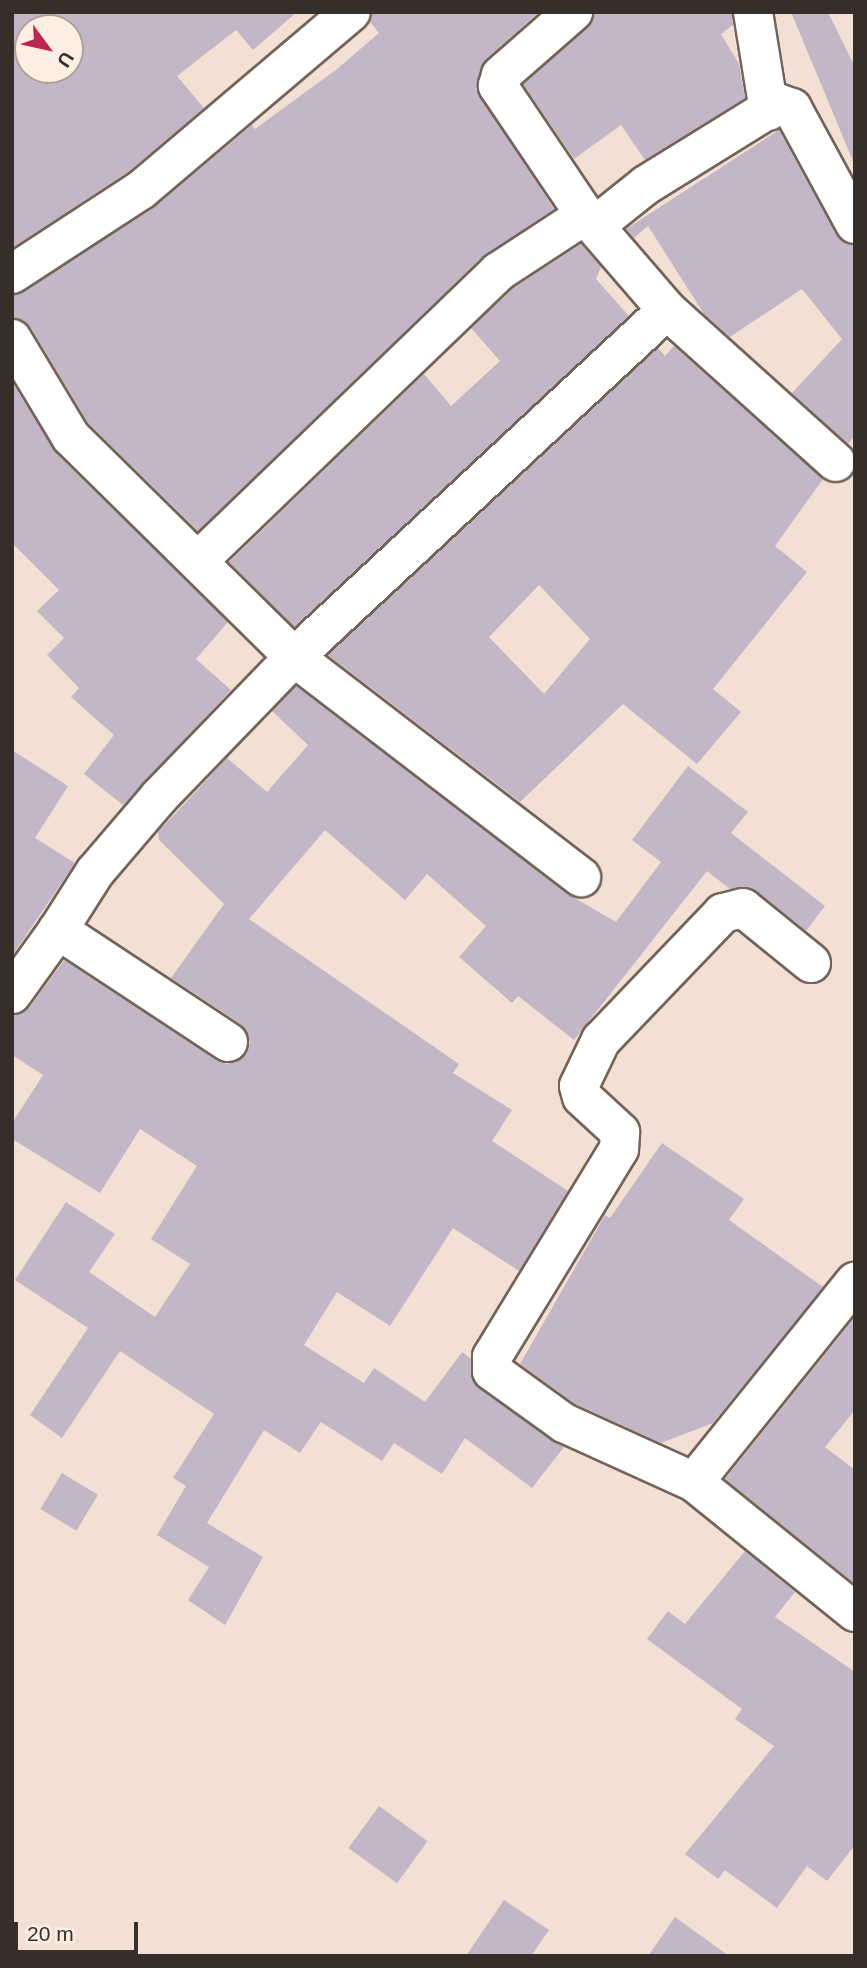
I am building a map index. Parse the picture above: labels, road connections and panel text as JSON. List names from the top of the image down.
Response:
{
  "scale_bar": "20 m",
  "north": "bottom right"
}
